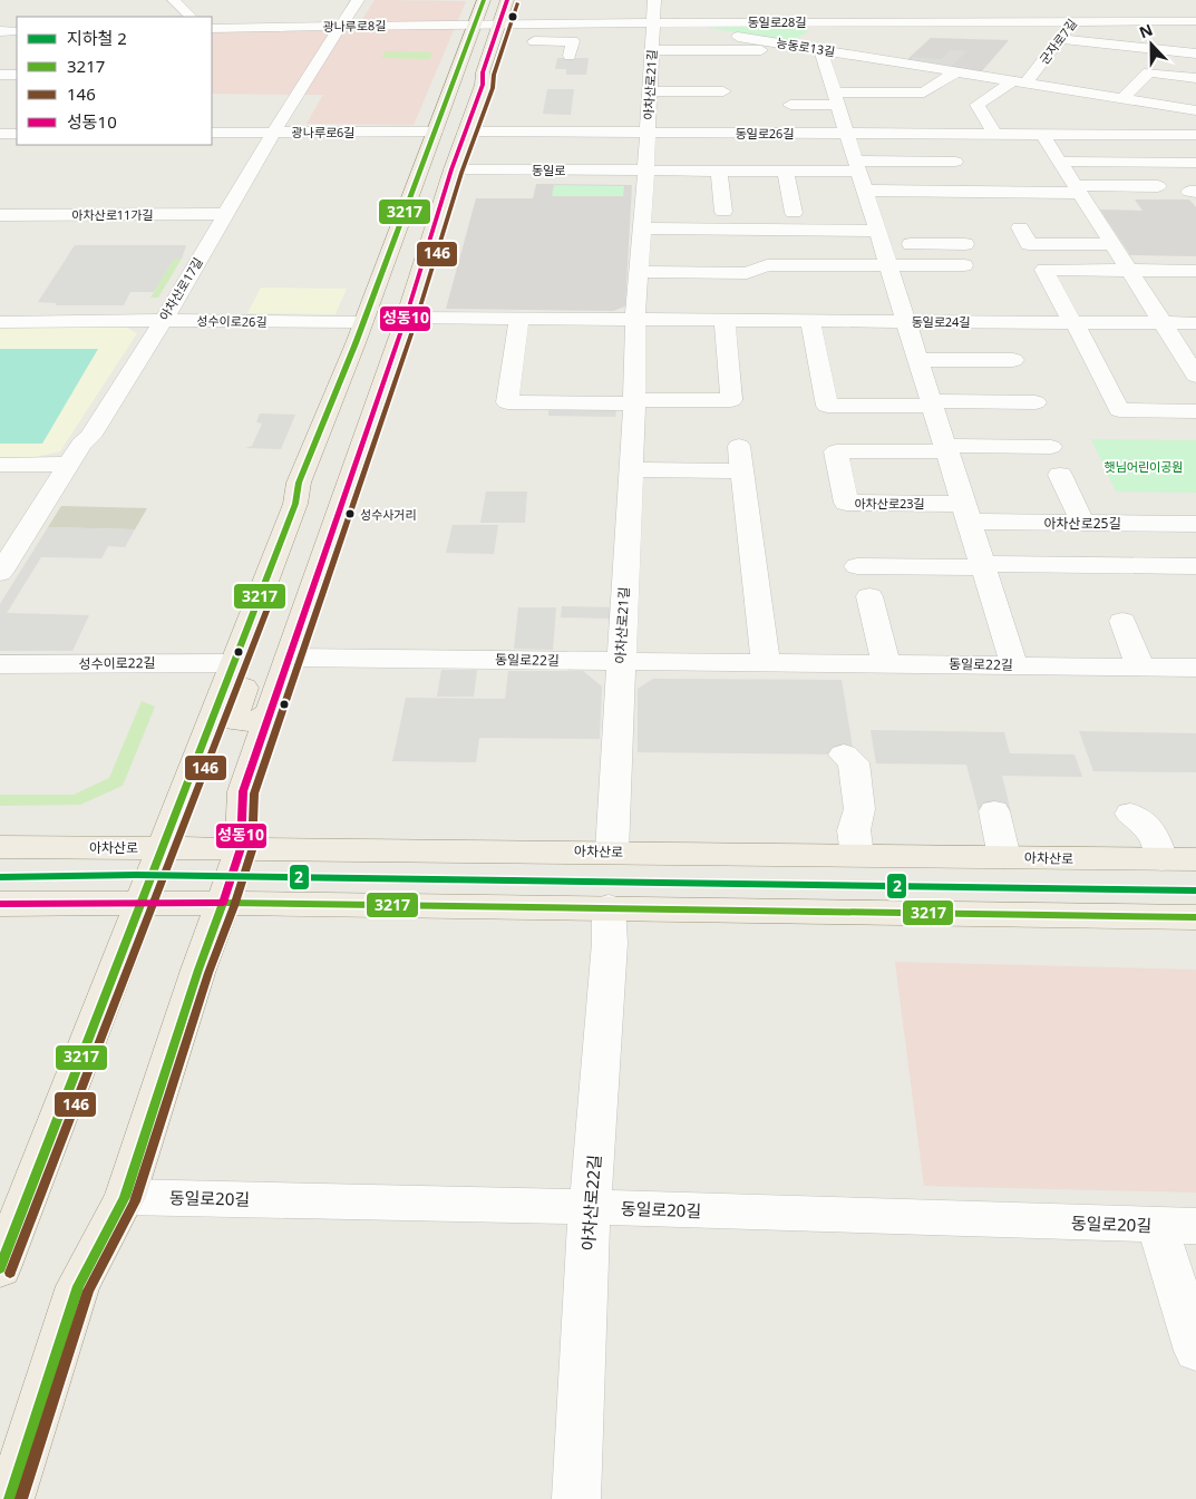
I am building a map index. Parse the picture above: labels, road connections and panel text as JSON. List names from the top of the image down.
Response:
{
  "streets": {
    "main road": ["아차산로"],
    "street": [
      "동일로28길",
      "광나루로8길",
      "군자로7길",
      "능동로13길",
      "아차산로21길",
      "광나루로6길",
      "동일로26길",
      "동일로",
      "아차산로11가길",
      "아차산로17길",
      "성수이로26길",
      "동일로24길",
      "아차산로23길",
      "아차산로25길",
      "동일로22길",
      "성수이로22길",
      "동일로20길",
      "아차산로22길"
    ]
  },
  "crossings": [
    ["동일로28길", "광나루로8길"],
    ["동일로28길", "군자로7길"],
    ["동일로28길", "능동로13길"],
    ["동일로28길", "아차산로21길"],
    ["광나루로8길", "아차산로17길"],
    ["군자로7길", "능동로13길"],
    ["군자로7길", "동일로26길"],
    ["능동로13길", "아차산로21길"],
    ["아차산로21길", "동일로26길"],
    ["아차산로21길", "동일로"],
    ["아차산로21길", "동일로24길"],
    ["아차산로21길", "동일로22길"],
    ["아차산로21길", "아차산로"],
    ["광나루로6길", "아차산로17길"],
    ["아차산로11가길", "아차산로17길"],
    ["아차산로17길", "성수이로26길"],
    ["아차산로23길", "아차산로25길"],
    ["동일로20길", "아차산로22길"]
  ],
  "parks": ["햇님어린이공원"],
  "places": ["성수사거리"],
  "lines": [
    "transit line 3217",
    "transit line 성동10",
    "transit line 146",
    "metro line 2"
  ],
  "legend": [
    "지하철 2",
    "3217",
    "146",
    "성동10"
  ],
  "north": "top"
}
